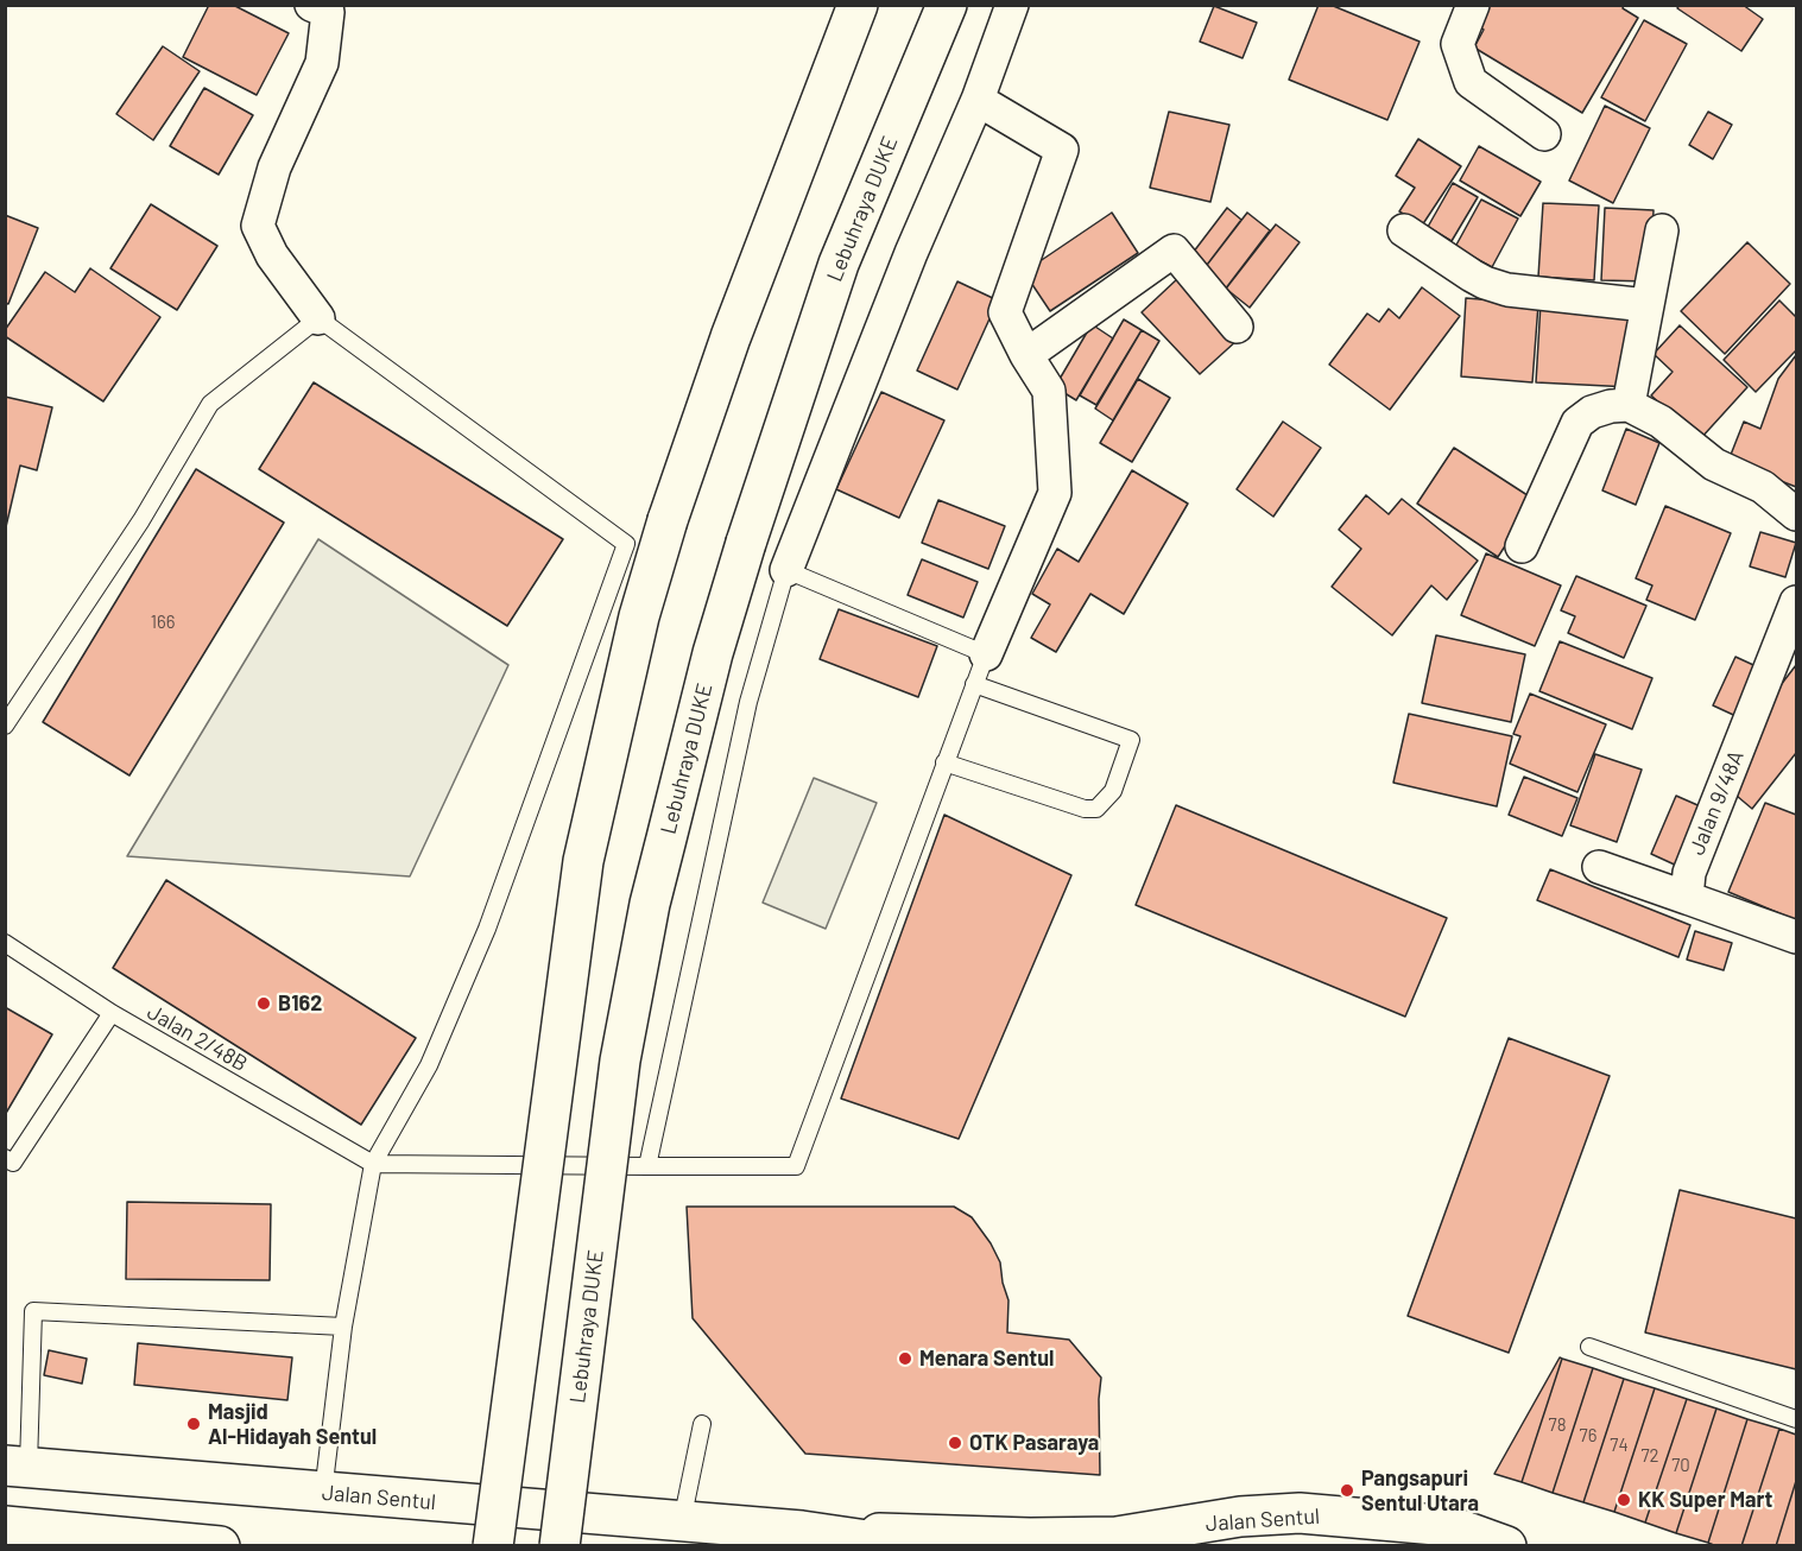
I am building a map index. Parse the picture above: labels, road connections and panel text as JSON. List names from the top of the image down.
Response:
{
  "streets": {
    "main road": ["Lebuhraya DUKE", "Jalan Sentul"],
    "street": ["Jalan 9/48A"],
    "lane": ["Jalan 2/48B"]
  },
  "places": [
    "B162",
    "Menara Sentul",
    "Masjid Al-Hidayah Sentul",
    "OTK Pasaraya",
    "Pangsapuri Sentul Utara",
    "KK Super Mart"
  ],
  "house_numbers": [
    "166",
    "78",
    "76",
    "74",
    "72",
    "70"
  ]
}
